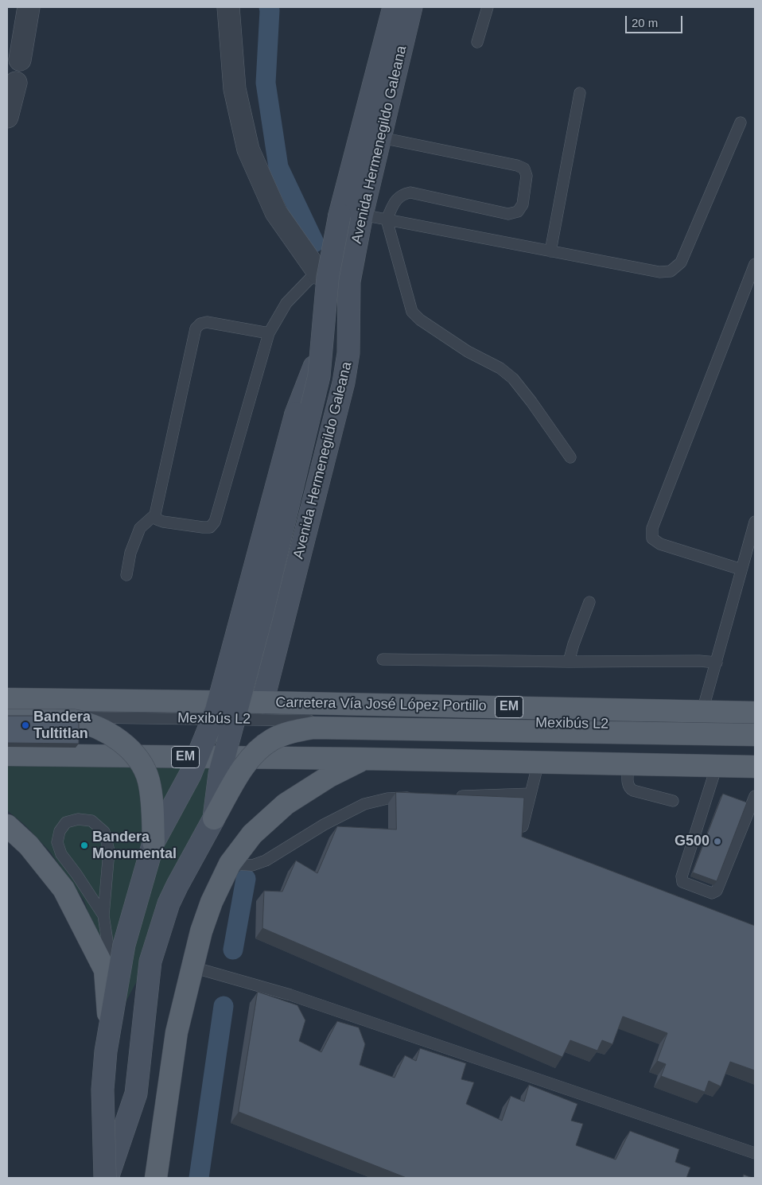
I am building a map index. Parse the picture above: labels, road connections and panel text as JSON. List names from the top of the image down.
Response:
{
  "streets": {
    "main road": ["Carretera Vía José López Portillo", "EM"],
    "street": ["Avenida Hermenegildo Galeana"],
    "lane": ["Mexibús L2"]
  },
  "crossings": [
    ["Avenida Hermenegildo Galeana", "Carretera Vía José López Portillo"]
  ],
  "places": ["Bandera Tultitlan", "G500", "Bandera Monumental"],
  "scale_bar": "20 m"
}
